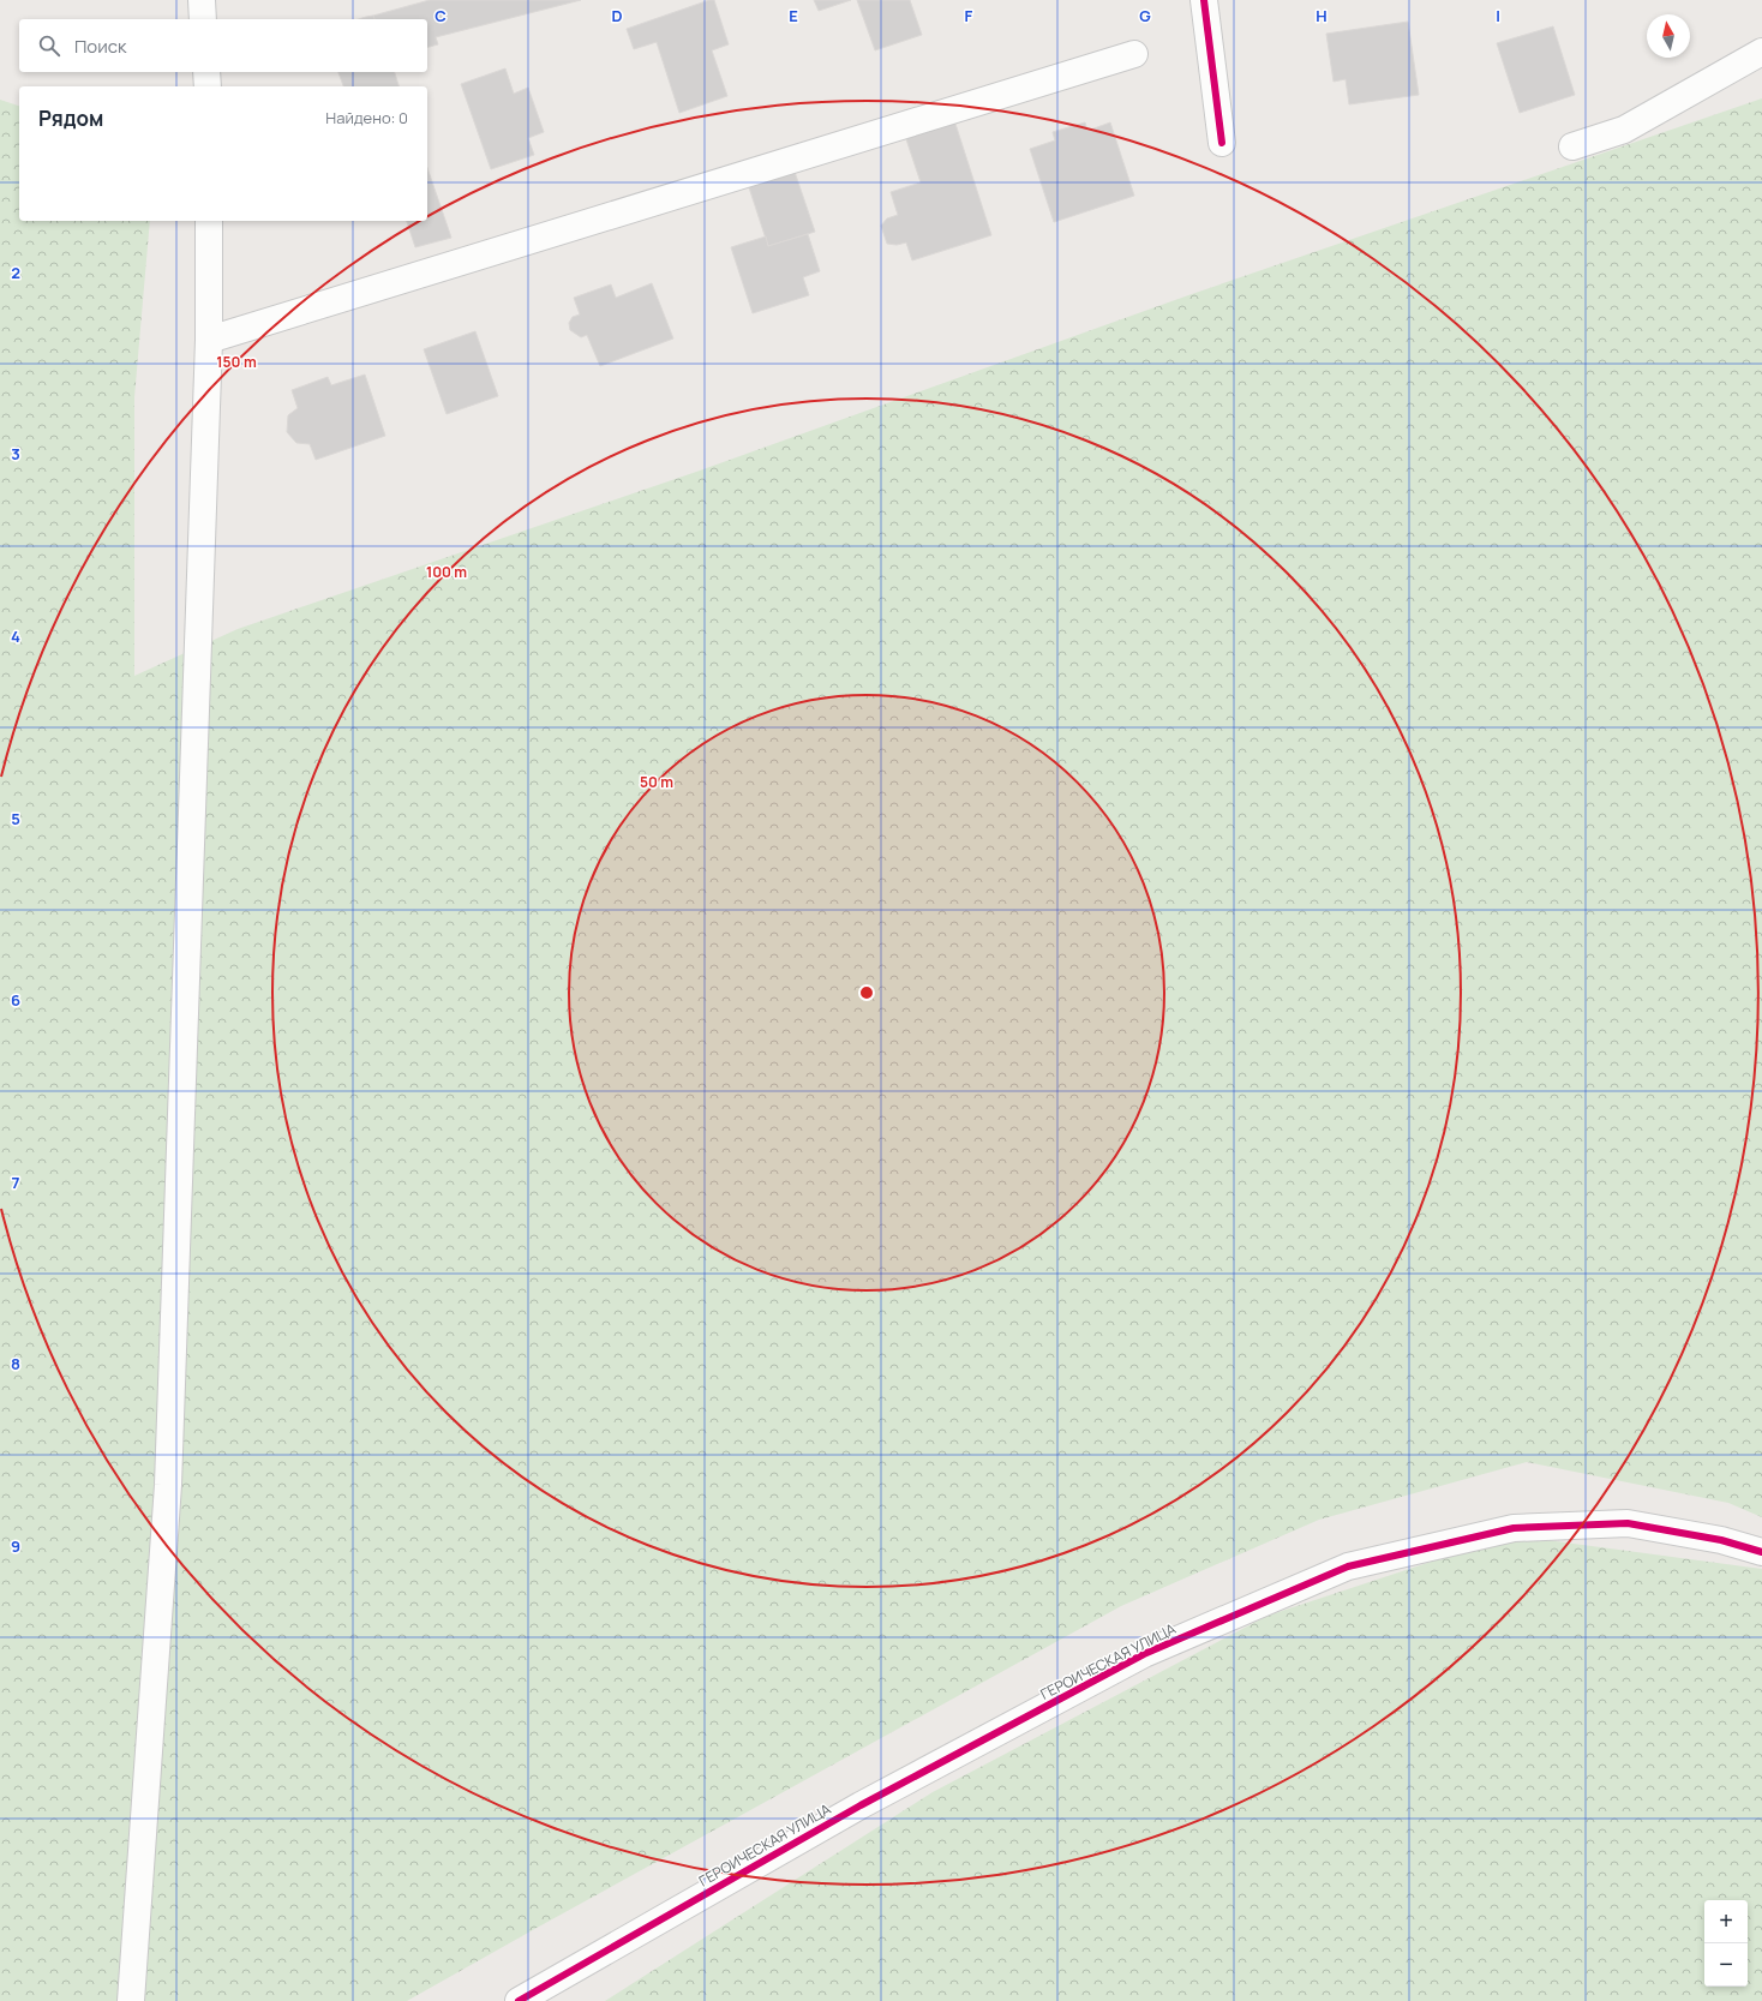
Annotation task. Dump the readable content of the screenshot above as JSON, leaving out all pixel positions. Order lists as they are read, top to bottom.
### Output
{
  "streets": {
    "street": ["ГЕРОИЧЕСКАЯ УЛИЦА"]
  },
  "north": "top",
  "page": {
    "search": "Поиск",
    "heading": ["Рядом", "Найдено: 0"],
    "map_buttons": ["+", "−"]
  },
  "grid": {
    "columns": [
      "C",
      "D",
      "E",
      "F",
      "G",
      "H",
      "I"
    ],
    "rows": [
      "2",
      "3",
      "4",
      "5",
      "6",
      "7",
      "8",
      "9"
    ]
  },
  "rings": ["150 m", "100 m", "50 m"]
}
